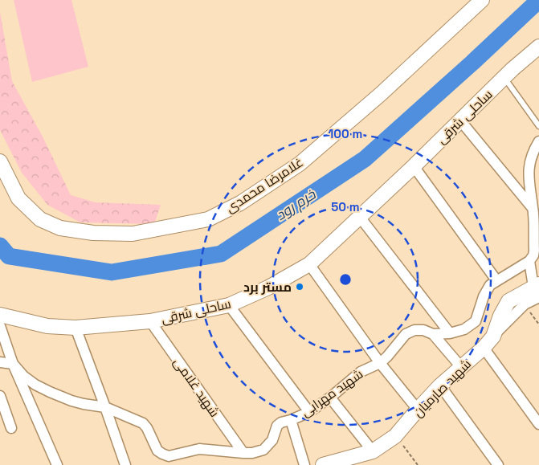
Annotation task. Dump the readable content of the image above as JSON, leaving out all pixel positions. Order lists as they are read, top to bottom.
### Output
{
  "streets": {
    "main road": ["ساحلی شرقی", "غلامرضا محمدی", "شهید صارمیان"],
    "street": ["شهید غلامی", "شهید مهرابی"]
  },
  "crossings": [
    ["ساحلی شرقی", "شهید غلامی"],
    ["شهید غلامی", "شهید مهرابی"]
  ],
  "water": ["خرم رود"],
  "places": ["مستر برد"],
  "rings": ["100 m", "50 m"]
}
